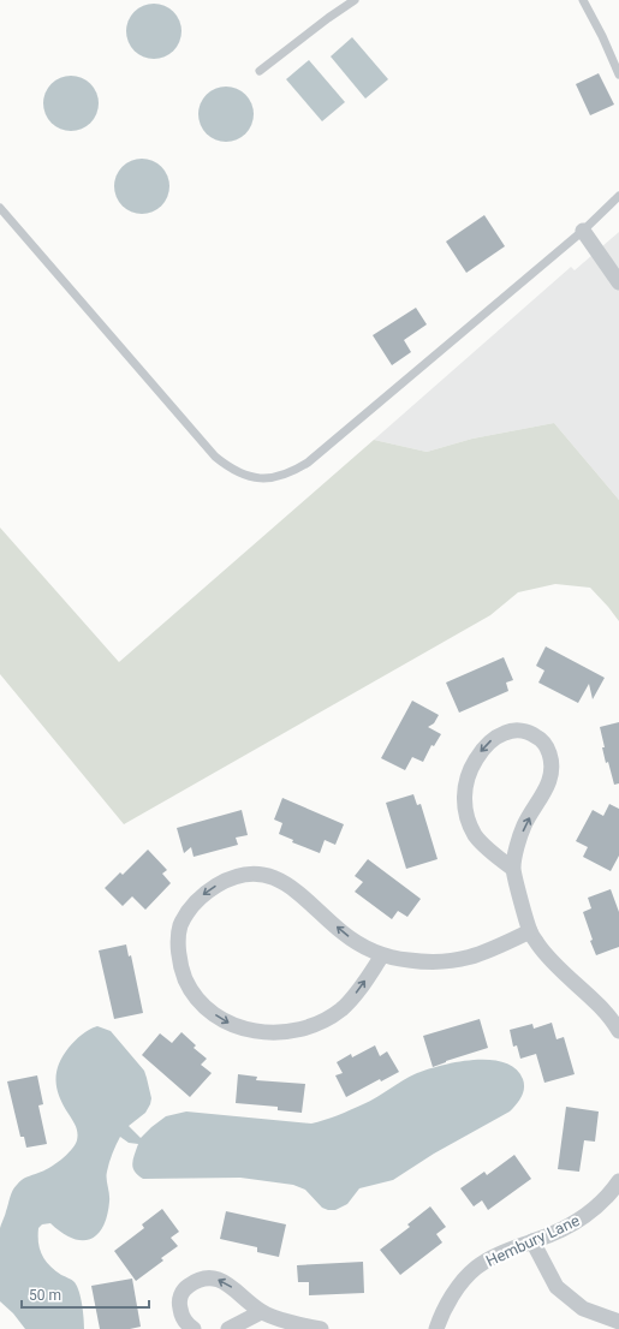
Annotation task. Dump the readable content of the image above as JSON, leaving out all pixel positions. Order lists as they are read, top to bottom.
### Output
{
  "streets": {
    "street": ["Hembury Lane"]
  },
  "scale_bar": "50 m"
}
